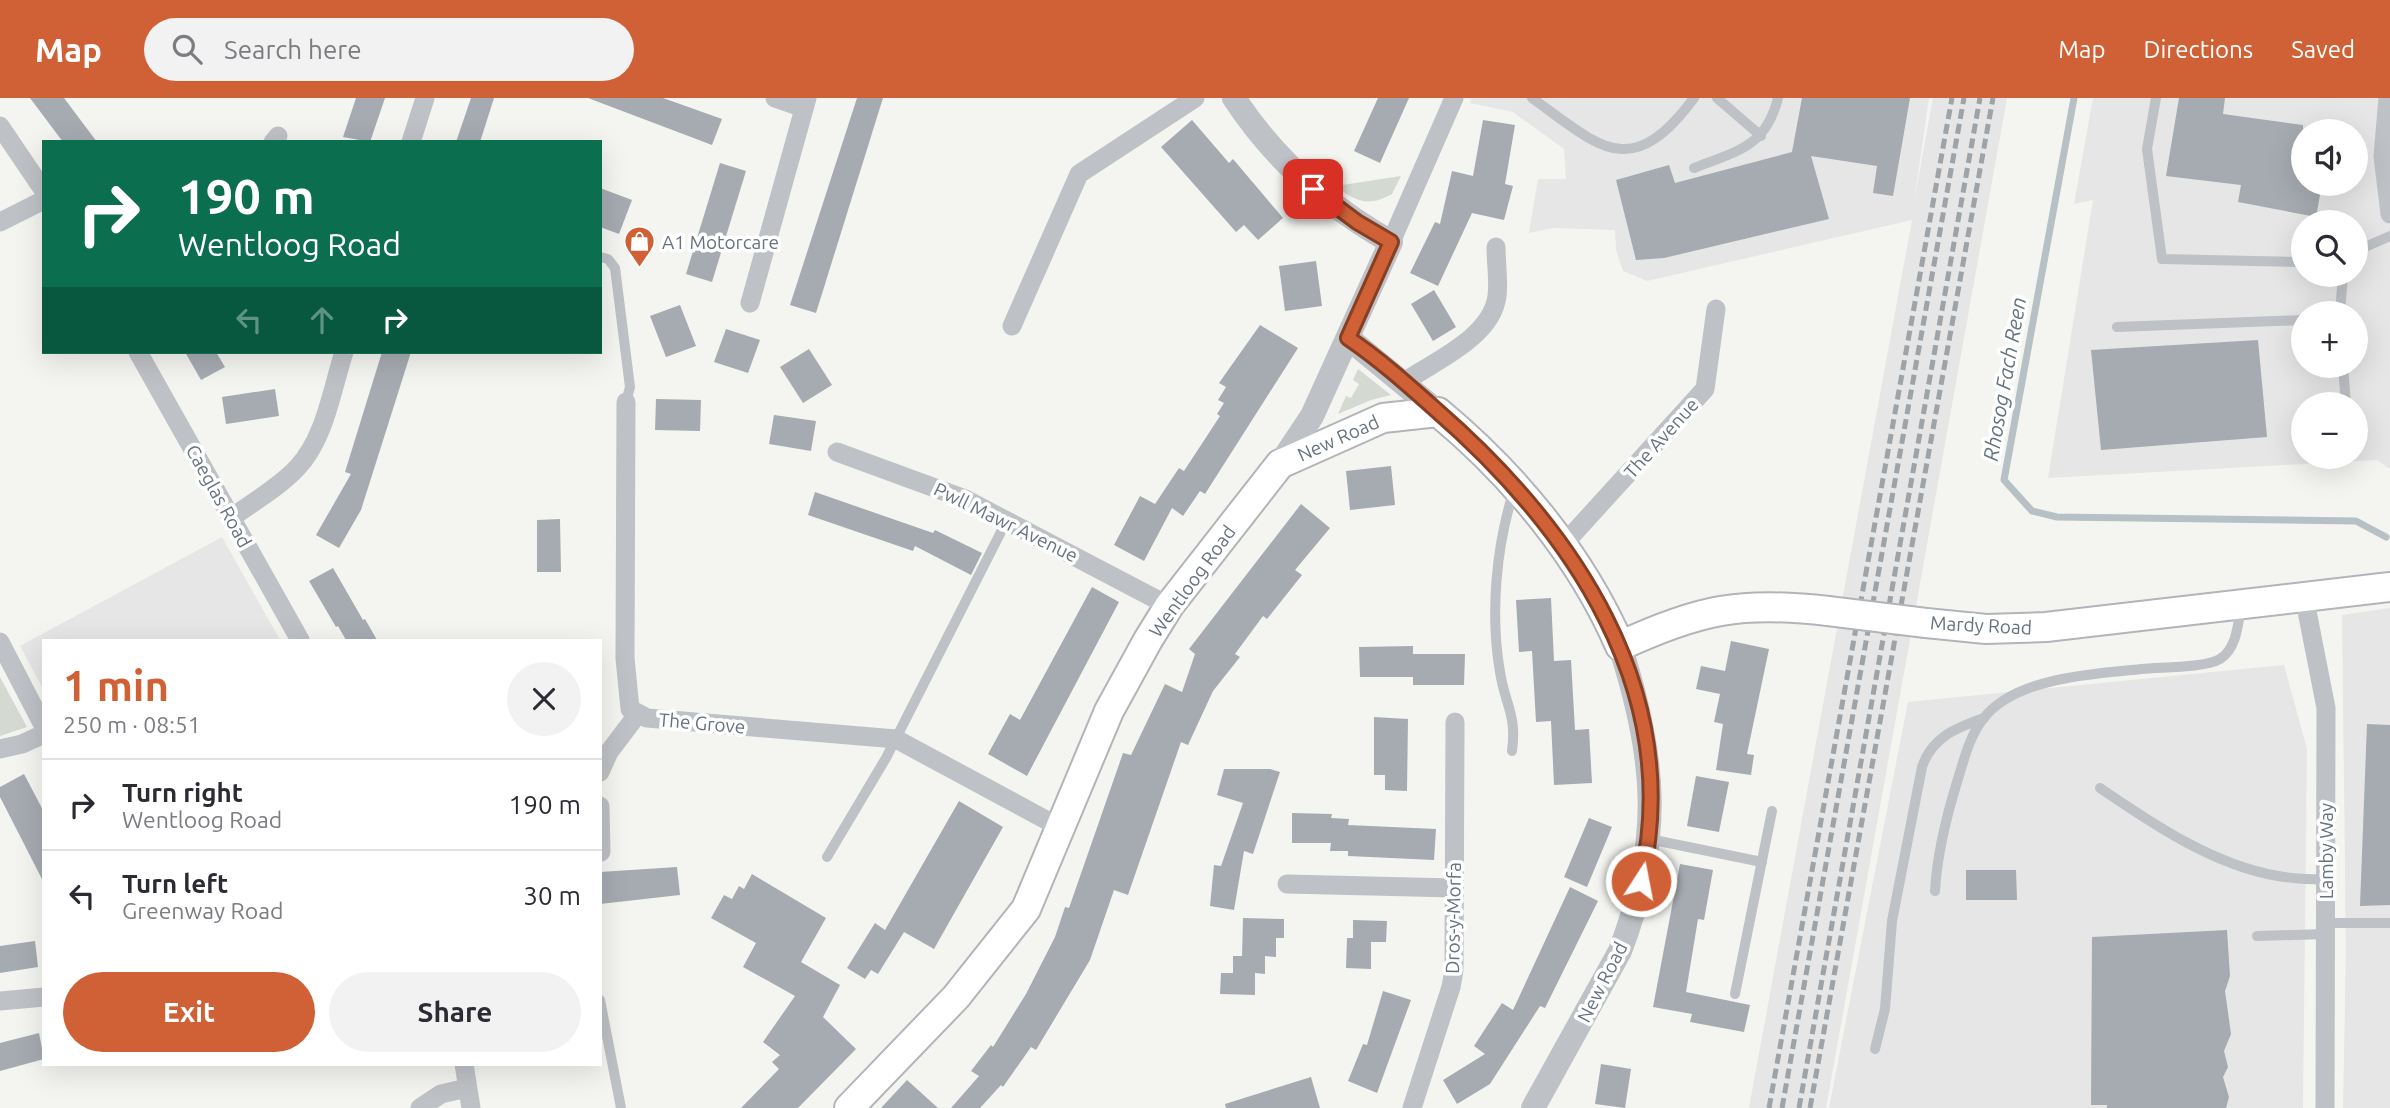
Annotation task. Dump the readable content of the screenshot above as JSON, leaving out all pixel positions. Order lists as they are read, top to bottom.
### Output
{
  "streets": {
    "main road": ["New Road", "Wentloog Road", "Mardy Road"],
    "street": [
      "The Avenue",
      "Caeglas Road",
      "Pwll Mawr Avenue",
      "The Grove",
      "Lamby Way",
      "Dros-y-Morfa"
    ]
  },
  "crossings": [
    ["New Road", "The Avenue"],
    ["New Road", "Wentloog Road"],
    ["New Road", "Mardy Road"],
    ["Pwll Mawr Avenue", "Wentloog Road"],
    ["Wentloog Road", "The Grove"],
    ["Mardy Road", "Lamby Way"]
  ],
  "water": ["Rhosog Fach Reen"],
  "places": {
    "shop": ["A1 Motorcare"]
  },
  "page": {
    "header": "Map",
    "search": "Search here",
    "nav": ["Map", "Directions", "Saved"],
    "map_buttons": ["+", "−"],
    "turn": ["190 m", "Wentloog Road"],
    "heading": ["1 min", "250 m · 08:51"],
    "list": [
      {
        "name": "Turn right",
        "note": "Wentloog Road",
        "value": "190 m"
      },
      {
        "name": "Turn left",
        "note": "Greenway Road",
        "value": "30 m"
      }
    ],
    "buttons": ["Exit", "Share"]
  }
}
